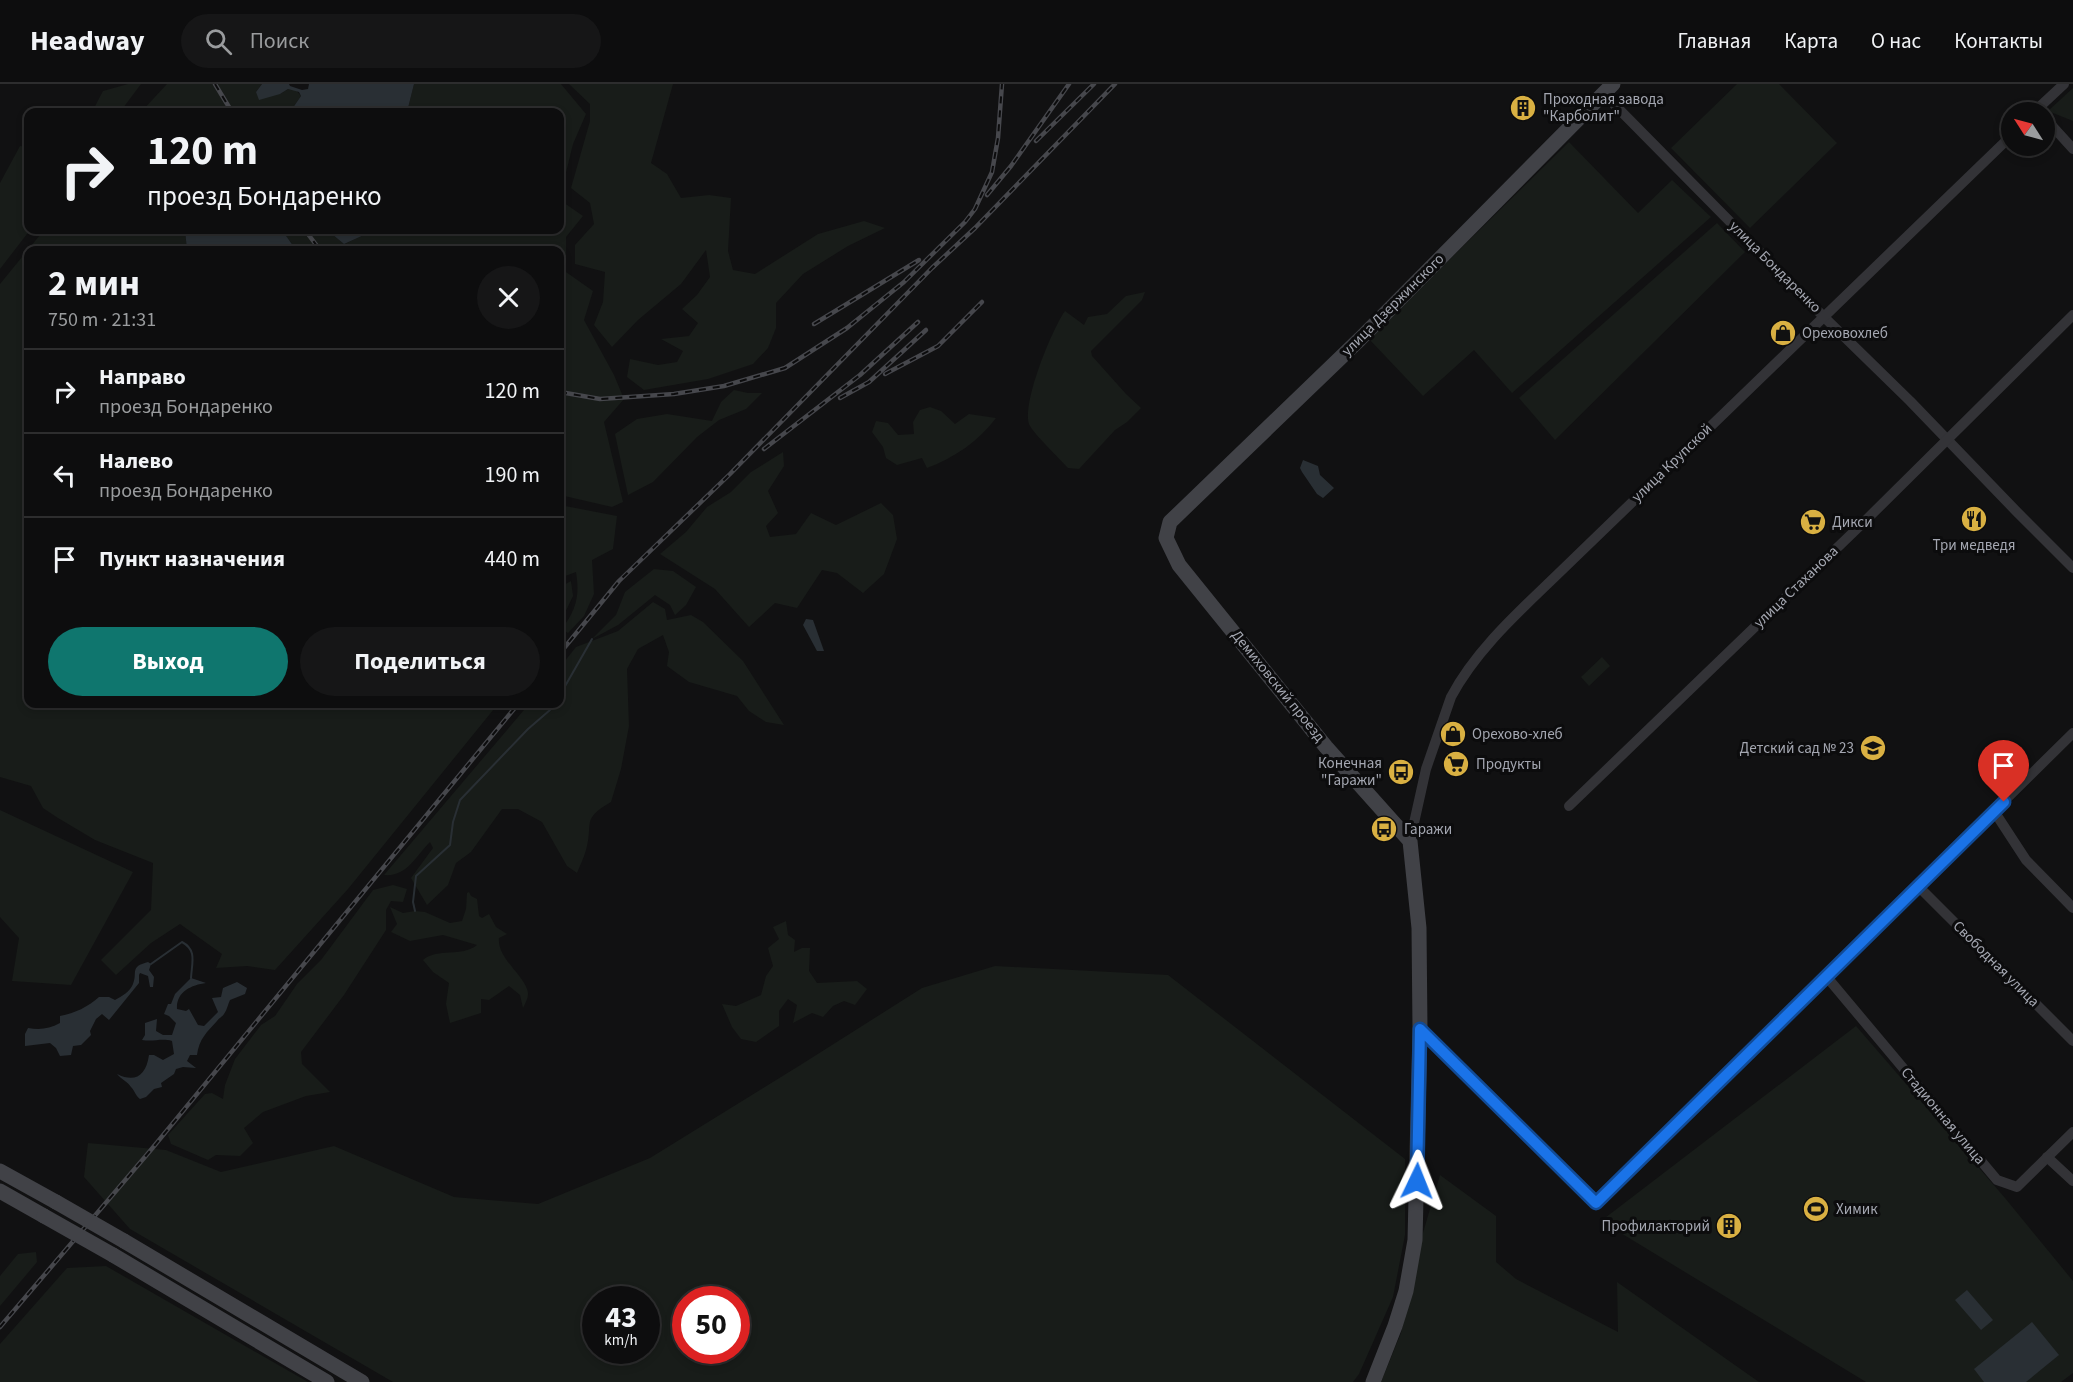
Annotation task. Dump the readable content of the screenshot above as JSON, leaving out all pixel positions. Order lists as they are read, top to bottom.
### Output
{
  "streets": {
    "main road": ["улица Дзержинского", "Демиховский проезд"],
    "street": [
      "улица Бондаренко",
      "улица Крупской",
      "улица Стаханова",
      "Свободная улица",
      "Стадионная улица"
    ]
  },
  "crossings": [
    ["улица Бондаренко", "улица Дзержинского"],
    ["улица Бондаренко", "улица Крупской"],
    ["улица Бондаренко", "улица Стаханова"],
    ["улица Дзержинского", "Демиховский проезд"],
    ["улица Крупской", "Демиховский проезд"]
  ],
  "places": {
    "building": ["Проходная завода \"Карболит\"", "Профилакторий"],
    "shop": ["Ореховохлеб", "Орехово-хлеб"],
    "restaurant": ["Три медведя"],
    "supermarket": ["Дикси", "Продукты"],
    "school or university": ["Детский сад № 23"],
    "bus stop": ["Конечная \"Гаражи\"", "Гаражи"],
    "sports": ["Химик"]
  },
  "north": "top left",
  "page": {
    "header": "Headway",
    "search": "Поиск",
    "nav": [
      "Главная",
      "Карта",
      "О нас",
      "Контакты"
    ],
    "turn": ["120 m", "проезд Бондаренко"],
    "heading": ["2 мин", "750 m · 21:31"],
    "list": [
      {
        "name": "Направо",
        "note": "проезд Бондаренко",
        "value": "120 m"
      },
      {
        "name": "Налево",
        "note": "проезд Бондаренко",
        "value": "190 m"
      },
      {
        "name": "Пункт назначения",
        "value": "440 m"
      }
    ],
    "buttons": ["Выход", "Поделиться"],
    "speed": "43 km/h",
    "limit": "50"
  }
}
